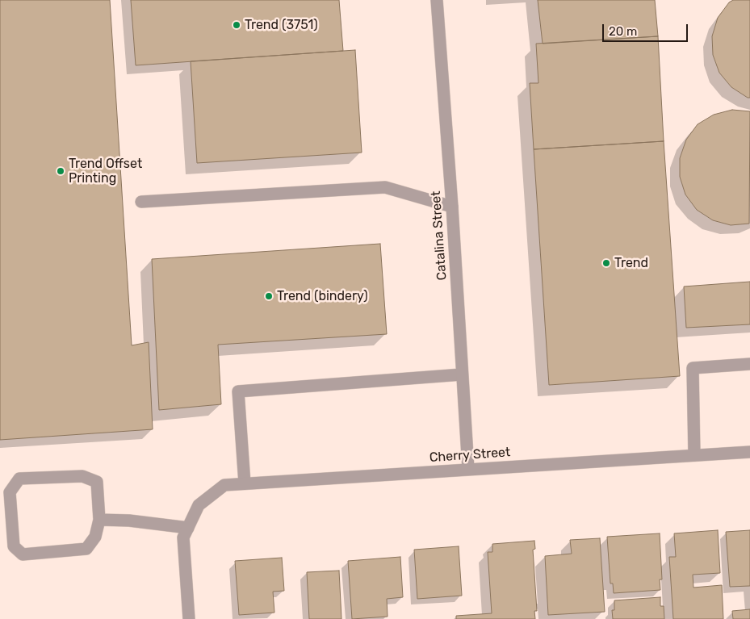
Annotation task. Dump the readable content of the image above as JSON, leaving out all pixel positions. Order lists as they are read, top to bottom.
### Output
{
  "streets": {
    "street": ["Catalina Street", "Cherry Street"]
  },
  "crossings": [
    ["Catalina Street", "Cherry Street"]
  ],
  "places": [
    "Trend (3751)",
    "Trend Offset Printing",
    "Trend",
    "Trend (bindery)"
  ],
  "scale_bar": "20 m"
}
